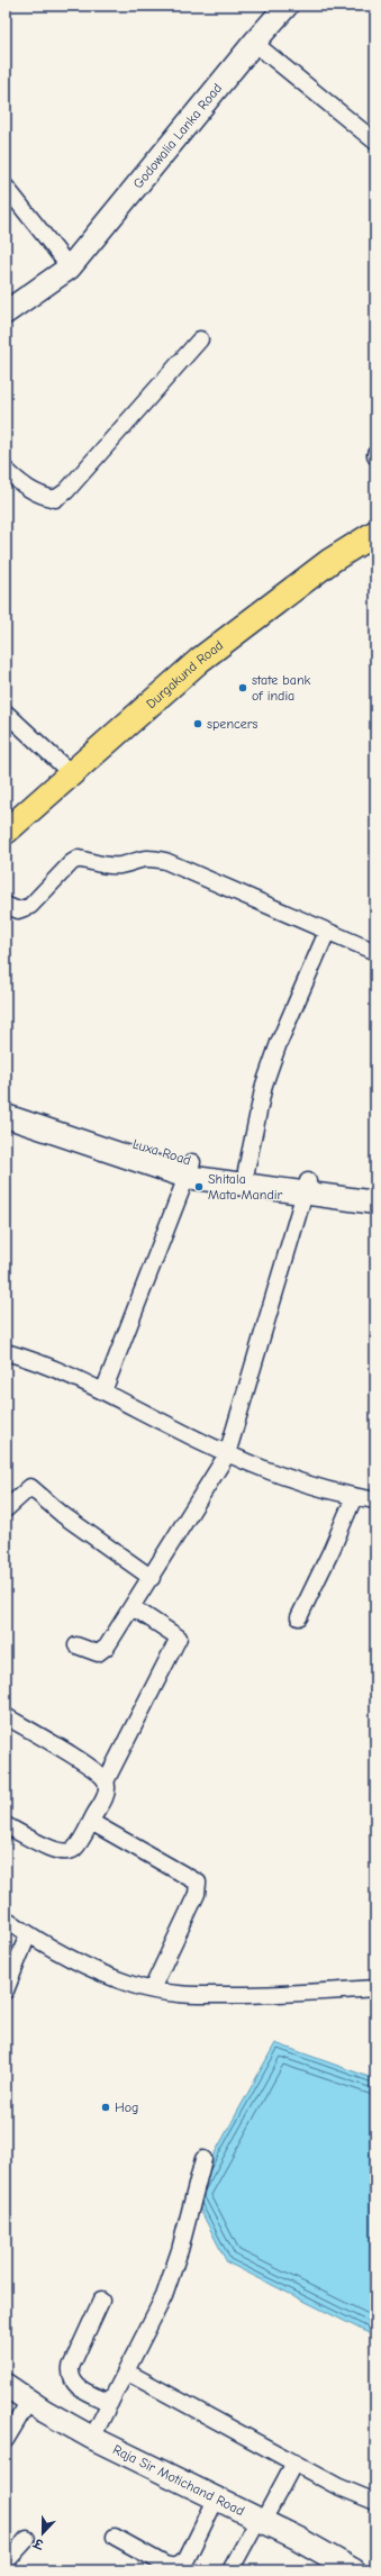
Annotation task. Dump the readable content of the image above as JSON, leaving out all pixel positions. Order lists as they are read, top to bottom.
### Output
{
  "streets": {
    "main road": ["Durgakund Road"],
    "street": ["Godowalia Lanka Road", "Luxa Road", "Raja Sir Motichand Road"]
  },
  "places": [
    "state bank of india",
    "spencers",
    "Shitala Mata Mandir",
    "Hog"
  ],
  "north": "bottom"
}
